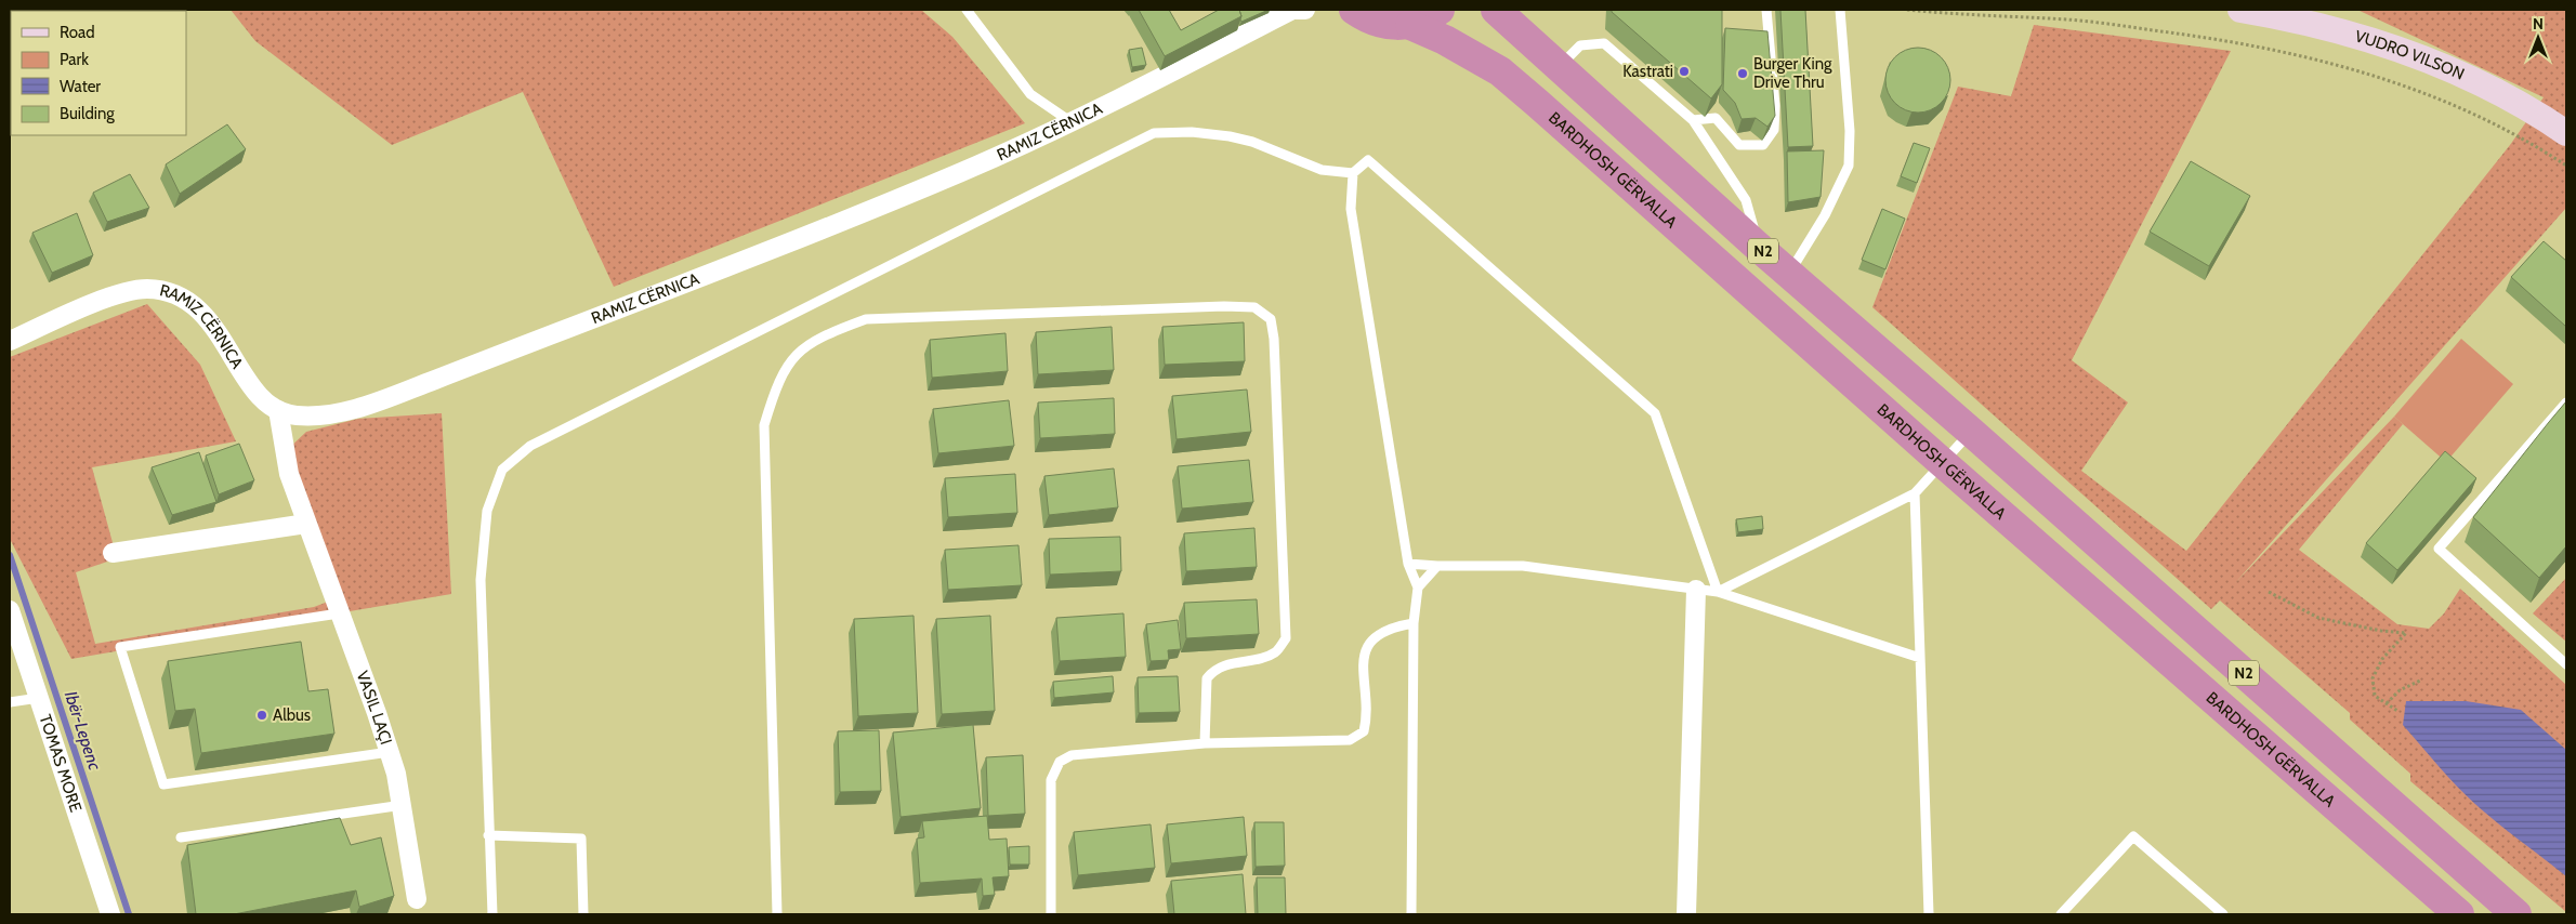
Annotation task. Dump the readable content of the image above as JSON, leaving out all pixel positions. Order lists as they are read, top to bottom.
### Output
{
  "streets": {
    "highway": ["BARDHOSH GËRVALLA", "N2"],
    "main road": ["VUDRO VILSON"],
    "street": ["RAMIZ CËRNICA", "VASIL LAÇI", "TOMAS MORE"]
  },
  "crossings": [
    ["RAMIZ CËRNICA", "VASIL LAÇI"],
    ["BARDHOSH GËRVALLA", "N2"]
  ],
  "water": ["Ibër-Lepenc"],
  "places": ["Kastrati", "Burger King Drive Thru", "Albus"],
  "legend": [
    "Road",
    "Park",
    "Water",
    "Building"
  ],
  "north": "top"
}
